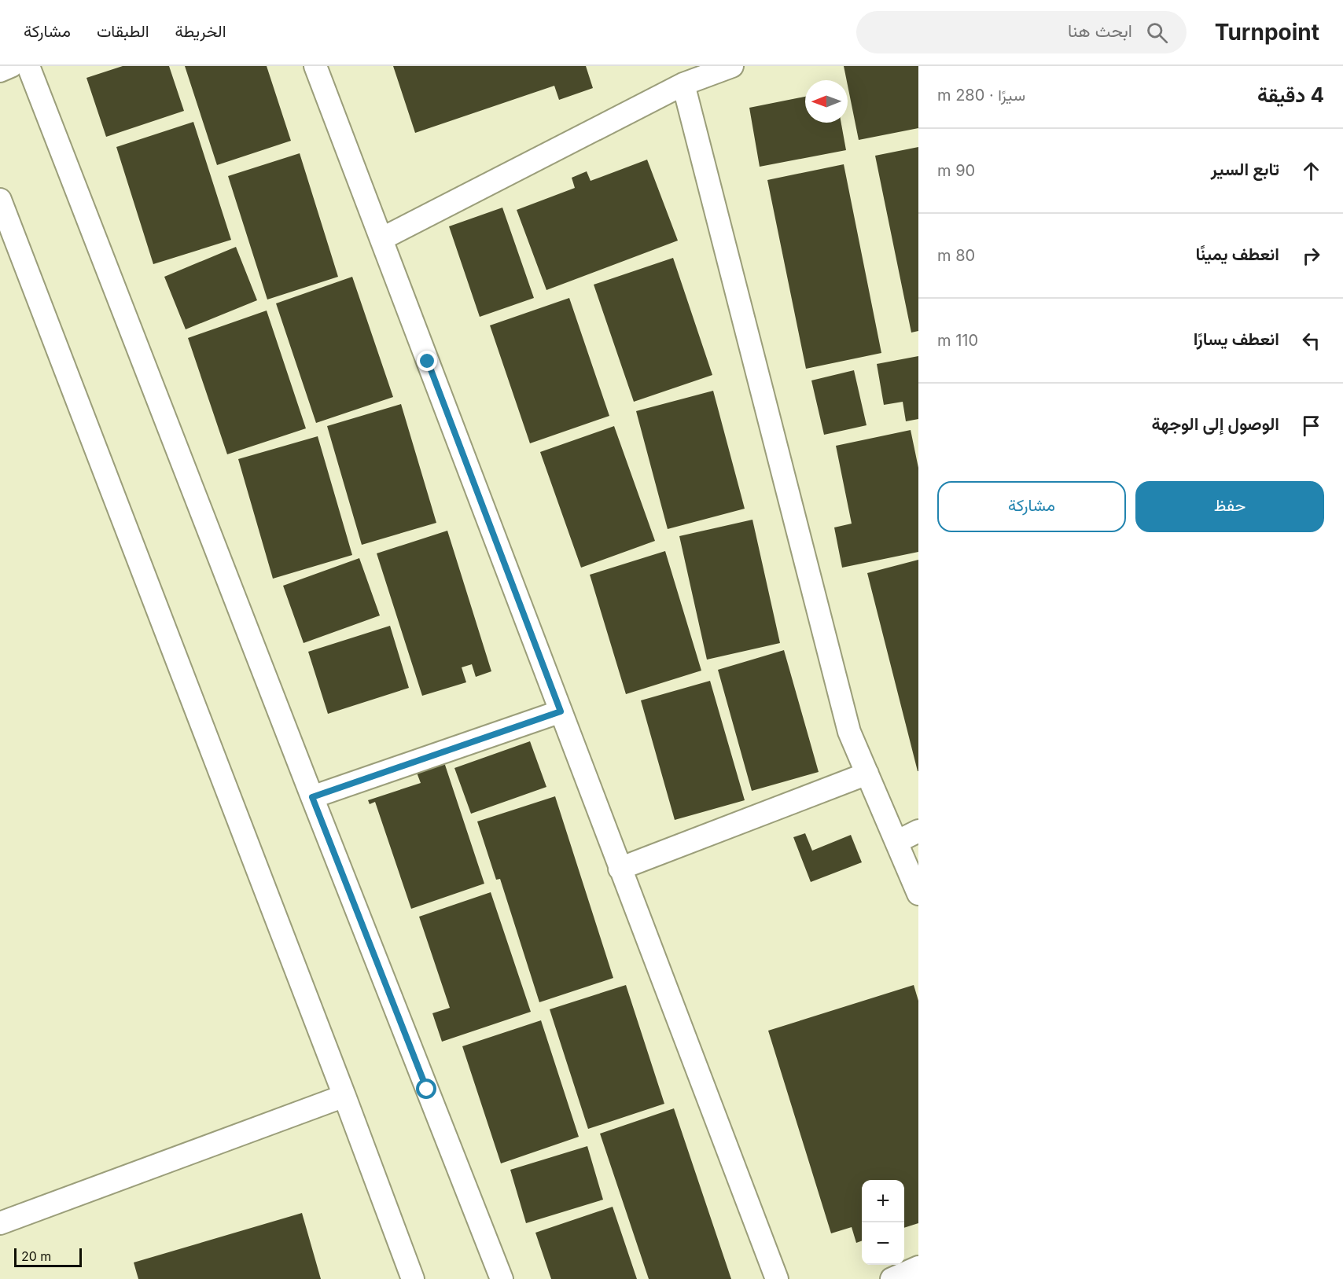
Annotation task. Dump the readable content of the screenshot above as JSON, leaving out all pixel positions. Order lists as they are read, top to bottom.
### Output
{
  "scale_bar": "20 m",
  "north": "left",
  "page": {
    "header": "Turnpoint",
    "search": "ابحث هنا",
    "nav": ["الخريطة", "الطبقات", "مشاركة"],
    "heading": ["4 دقيقة", "سيرًا · 280 m"],
    "list": [
      ["تابع السير", "90 m"],
      ["انعطف يمينًا", "80 m"],
      ["انعطف يسارًا", "110 m"],
      "الوصول إلى الوجهة"
    ],
    "buttons": ["حفظ", "مشاركة"],
    "map_buttons": ["+", "−"],
    "scale": "20 m"
  }
}
